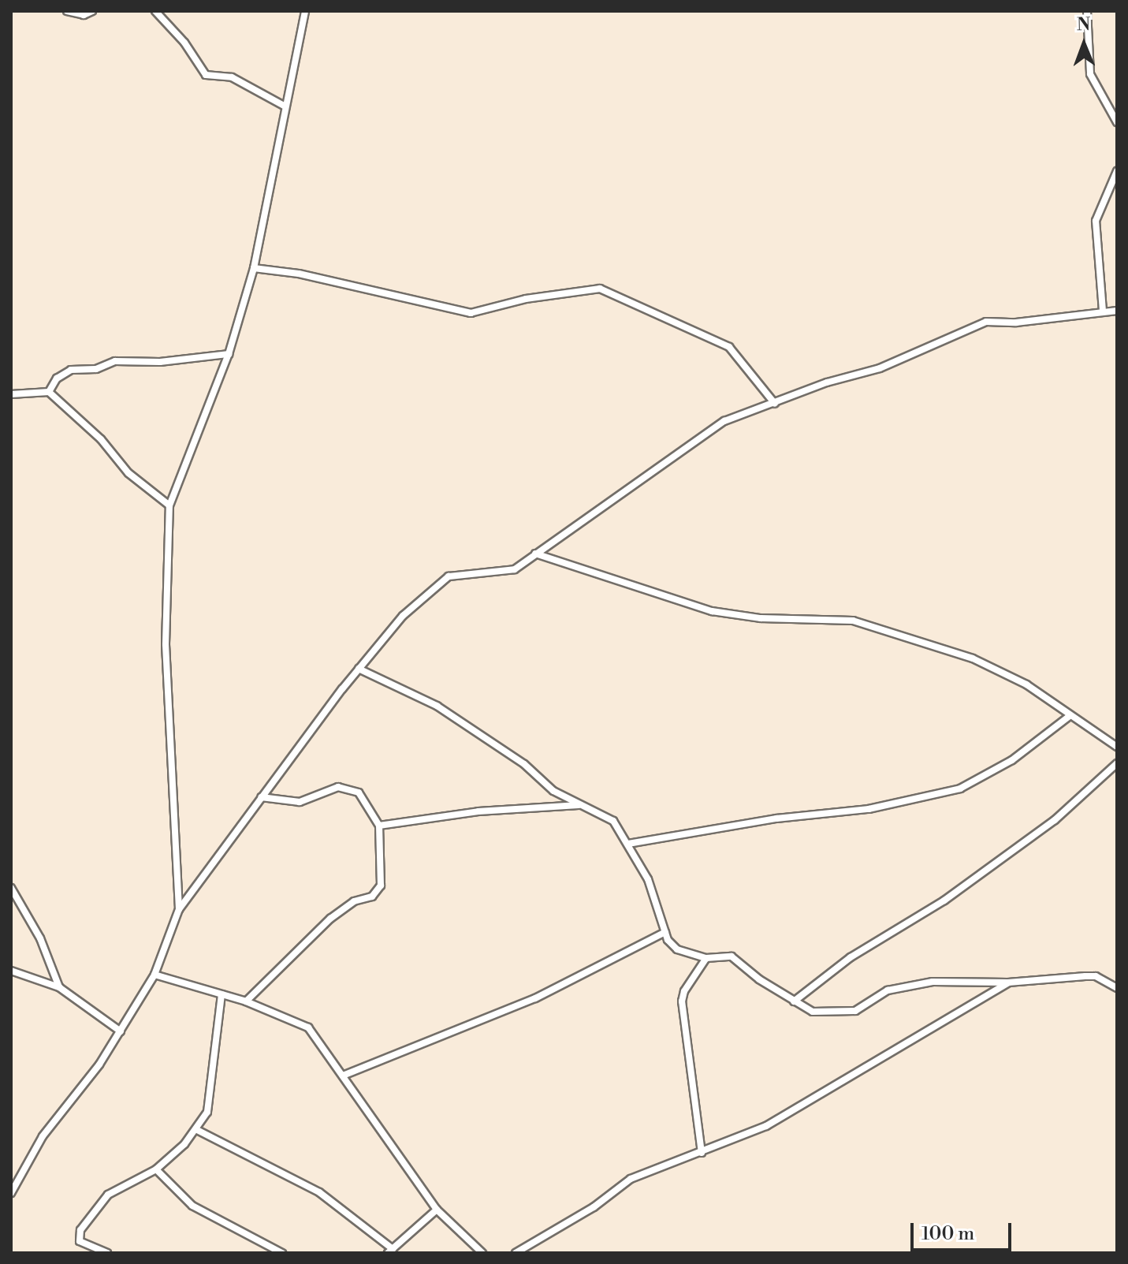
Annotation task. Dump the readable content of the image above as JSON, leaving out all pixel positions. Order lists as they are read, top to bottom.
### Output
{
  "scale_bar": "100 m",
  "north": "top"
}
